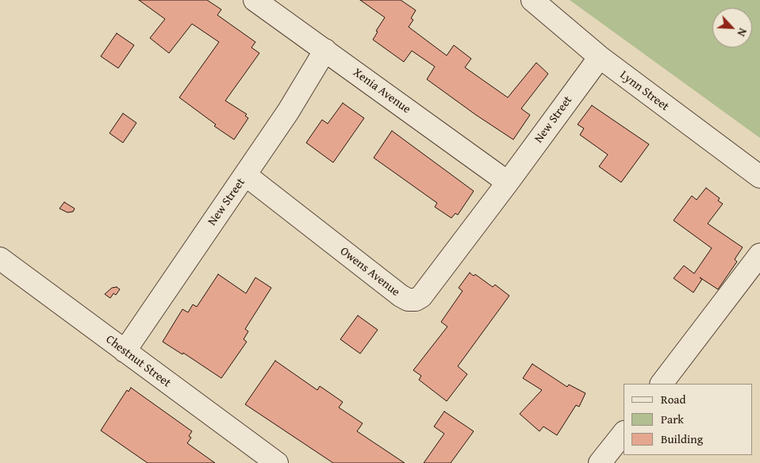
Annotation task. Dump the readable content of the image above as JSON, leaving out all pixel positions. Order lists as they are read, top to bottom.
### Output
{
  "streets": {
    "street": [
      "Xenia Avenue",
      "Lynn Street",
      "New Street",
      "Owens Avenue",
      "Chestnut Street"
    ]
  },
  "crossings": [
    ["Xenia Avenue", "New Street"],
    ["Xenia Avenue", "Owens Avenue"],
    ["Lynn Street", "New Street"],
    ["New Street", "Owens Avenue"],
    ["New Street", "Chestnut Street"]
  ],
  "legend": ["Road", "Park", "Building"],
  "north": "bottom right"
}
